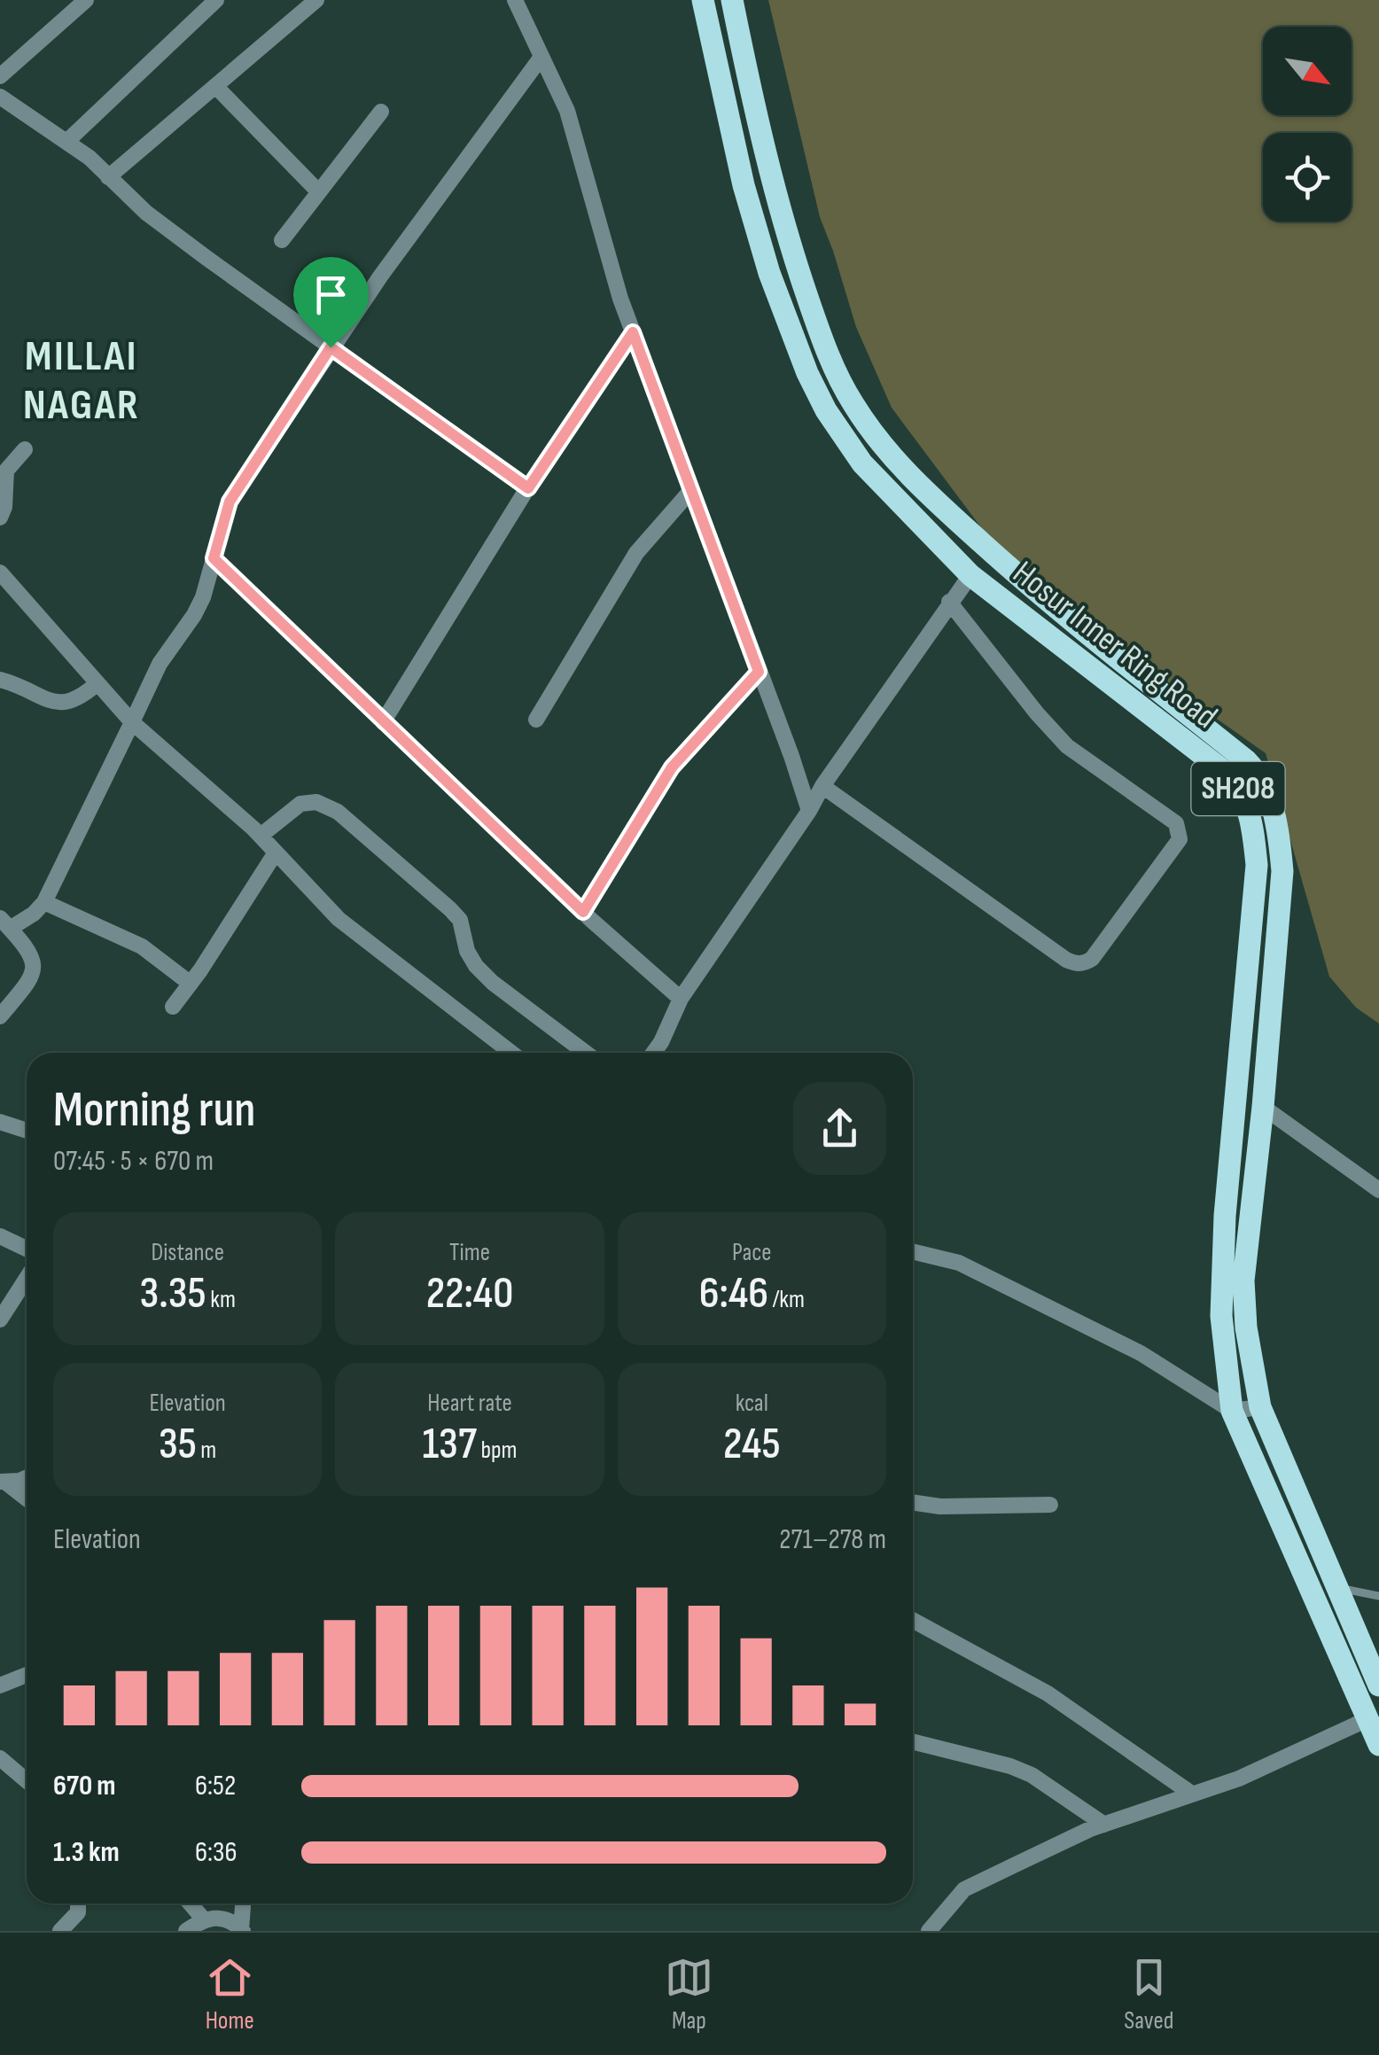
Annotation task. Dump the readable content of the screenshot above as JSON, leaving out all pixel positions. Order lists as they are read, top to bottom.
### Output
{
  "streets": {
    "main road": ["Hosur Inner Ring Road", "SH208"]
  },
  "districts": ["MILLAI NAGAR"],
  "north": "bottom right",
  "page": {
    "heading": ["Morning run", "07:45 · 5 × 670 m"],
    "stats": [
      ["Distance", "3.35 km"],
      ["Time", "22:40"],
      ["Pace", "6:46 /km"],
      ["Elevation", "35 m"],
      ["Heart rate", "137 bpm"],
      ["kcal", "245"]
    ],
    "chart": ["Elevation", "271–278 m"],
    "list": [
      {
        "name": "670 m",
        "note": "6:52"
      },
      {
        "name": "1.3 km",
        "note": "6:36"
      }
    ],
    "tabs": ["Home", "Map", "Saved"]
  }
}
